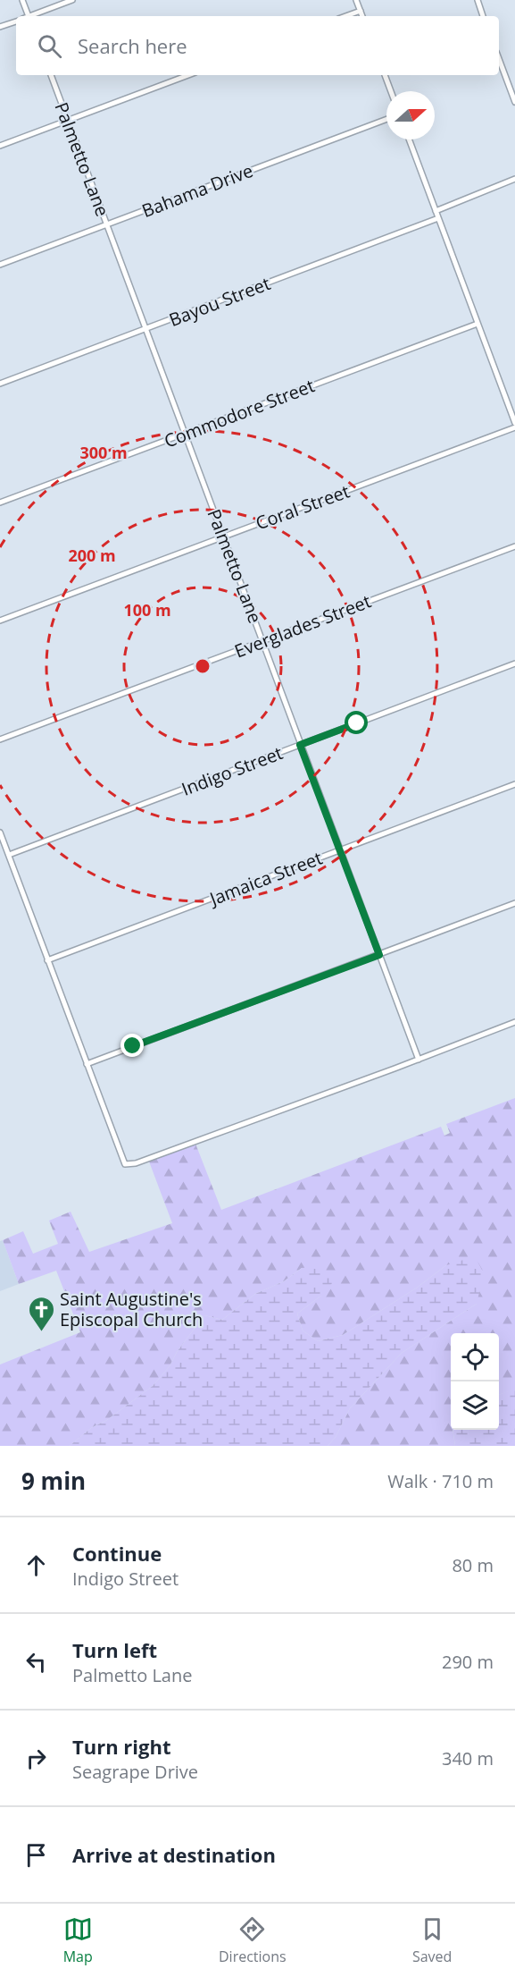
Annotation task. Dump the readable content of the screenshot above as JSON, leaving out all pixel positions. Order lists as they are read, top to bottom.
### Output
{
  "streets": {
    "street": [
      "Palmetto Lane",
      "Bahama Drive",
      "Bayou Street",
      "Commodore Street",
      "Coral Street",
      "Everglades Street",
      "Indigo Street",
      "Jamaica Street"
    ]
  },
  "crossings": [
    ["Palmetto Lane", "Bahama Drive"],
    ["Palmetto Lane", "Bayou Street"],
    ["Palmetto Lane", "Commodore Street"],
    ["Palmetto Lane", "Coral Street"],
    ["Palmetto Lane", "Everglades Street"],
    ["Palmetto Lane", "Indigo Street"],
    ["Palmetto Lane", "Jamaica Street"]
  ],
  "places": {
    "church": ["Saint Augustine's Episcopal Church"]
  },
  "north": "right",
  "page": {
    "search": "Search here",
    "heading": ["9 min", "Walk · 710 m"],
    "list": [
      ["Continue", "Indigo Street", "80 m"],
      ["Turn left", "Palmetto Lane", "290 m"],
      ["Turn right", "Seagrape Drive", "340 m"],
      "Arrive at destination"
    ],
    "nav": ["Map", "Directions", "Saved"]
  },
  "rings": ["300 m", "200 m", "100 m"]
}
